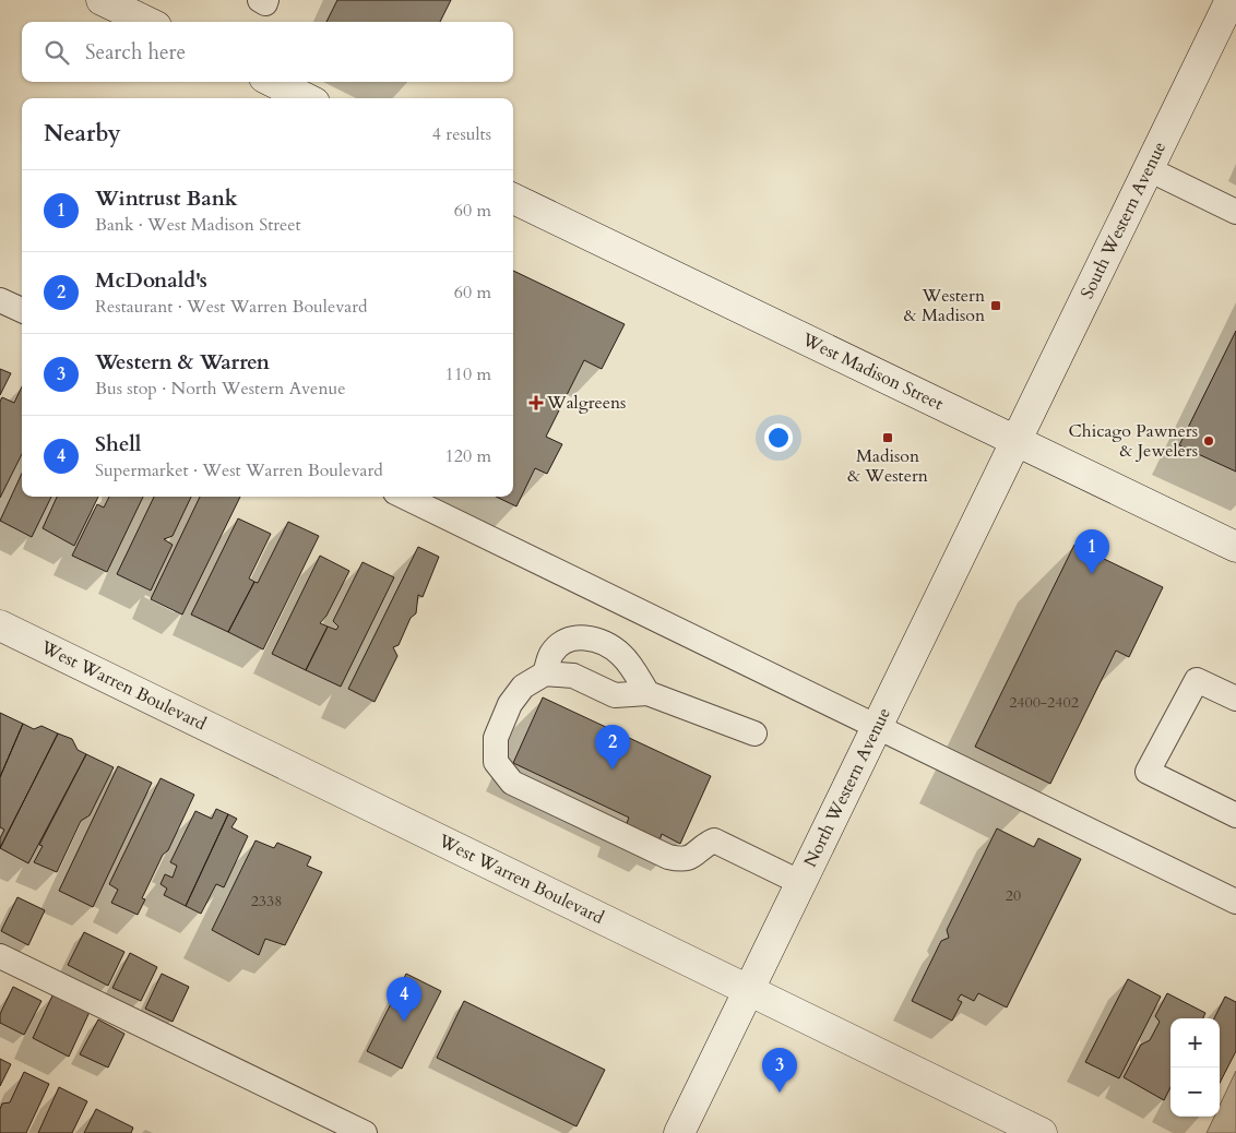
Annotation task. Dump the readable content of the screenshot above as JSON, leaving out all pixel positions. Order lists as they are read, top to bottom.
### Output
{
  "streets": {
    "main road": [
      "South Western Avenue",
      "West Madison Street",
      "West Warren Boulevard",
      "North Western Avenue"
    ]
  },
  "crossings": [
    ["South Western Avenue", "West Madison Street"],
    ["South Western Avenue", "North Western Avenue"],
    ["West Madison Street", "North Western Avenue"],
    ["West Warren Boulevard", "North Western Avenue"]
  ],
  "places": {
    "transit": ["Western & Madison", "Madison & Western"],
    "health": ["Walgreens"],
    "other": ["Chicago Pawners & Jewelers"]
  },
  "house_numbers": ["2400-2402", "20", "2338"],
  "page": {
    "search": "Search here",
    "heading": ["Nearby", "4 results"],
    "list": [
      {
        "mark": "1",
        "name": "Wintrust Bank",
        "note": "Bank · West Madison Street",
        "value": "60 m"
      },
      {
        "mark": "2",
        "name": "McDonald's",
        "note": "Restaurant · West Warren Boulevard",
        "value": "60 m"
      },
      {
        "mark": "3",
        "name": "Western & Warren",
        "note": "Bus stop · North Western Avenue",
        "value": "110 m"
      },
      {
        "mark": "4",
        "name": "Shell",
        "note": "Supermarket · West Warren Boulevard",
        "value": "120 m"
      }
    ],
    "pins": [
      "1",
      "2",
      "4",
      "3"
    ],
    "map_buttons": ["+", "−"]
  }
}
